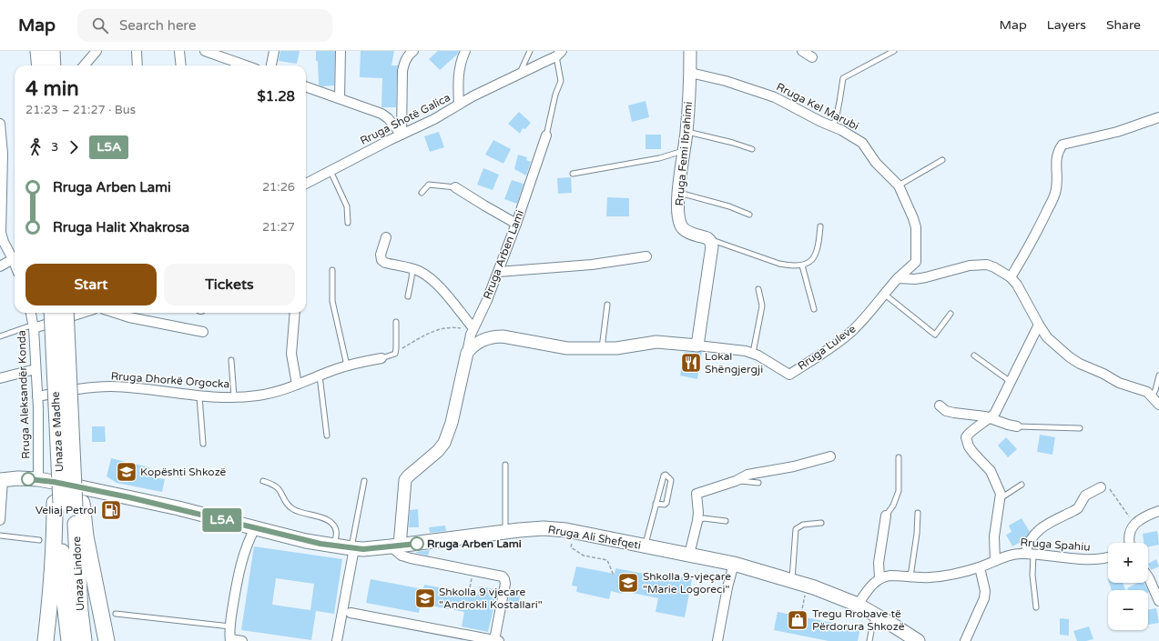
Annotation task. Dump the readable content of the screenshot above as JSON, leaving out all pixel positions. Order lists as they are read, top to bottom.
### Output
{
  "streets": {
    "highway": ["Unaza e Madhe", "Unaza Lindore"],
    "main road": ["Rruga Ali Shefqeti"],
    "street": [
      "Rruga Kel Marubi",
      "Rruga Shotë Galica",
      "Rruga Femi Ibrahimi",
      "Rruga Arben Lami",
      "Rruga Luleve",
      "Rruga Dhorkë Orgocka",
      "Rruga Aleksandër Konda",
      "Rruga Spahiu"
    ]
  },
  "crossings": [
    ["Rruga Kel Marubi", "Rruga Femi Ibrahimi"],
    ["Rruga Kel Marubi", "Rruga Luleve"],
    ["Rruga Shotë Galica", "Rruga Arben Lami"],
    ["Rruga Arben Lami", "Rruga Luleve"],
    ["Rruga Arben Lami", "Rruga Ali Shefqeti"],
    ["Rruga Dhorkë Orgocka", "Rruga Aleksandër Konda"],
    ["Rruga Aleksandër Konda", "Rruga Ali Shefqeti"],
    ["Unaza e Madhe", "Unaza Lindore"]
  ],
  "places": {
    "restaurant": ["Lokal Shëngjergji"],
    "school or university": ["Kopështi Shkozë", "Shkolla 9-vjeçare \"Marie Logoreci\"", "Shkolla 9 vjecare \"Androkli Kostallari\""],
    "fuel station": ["Veliaj Petrol"],
    "other": ["Rruga Arben Lami"],
    "shop": ["Tregu Rrobave të Përdorura Shkozë"]
  },
  "lines": ["bus line L5A"],
  "page": {
    "header": "Map",
    "search": "Search here",
    "nav": ["Map", "Layers", "Share"],
    "on_map": "L5A",
    "heading": ["4 min", "21:23 – 21:27 · Bus", "$1.28"],
    "legs": ["3", "L5A"],
    "list": [
      {
        "name": "Rruga Arben Lami",
        "value": "21:26"
      },
      {
        "name": "Rruga Halit Xhakrosa",
        "value": "21:27"
      }
    ],
    "buttons": ["Start", "Tickets"],
    "map_buttons": ["+", "−"]
  }
}
